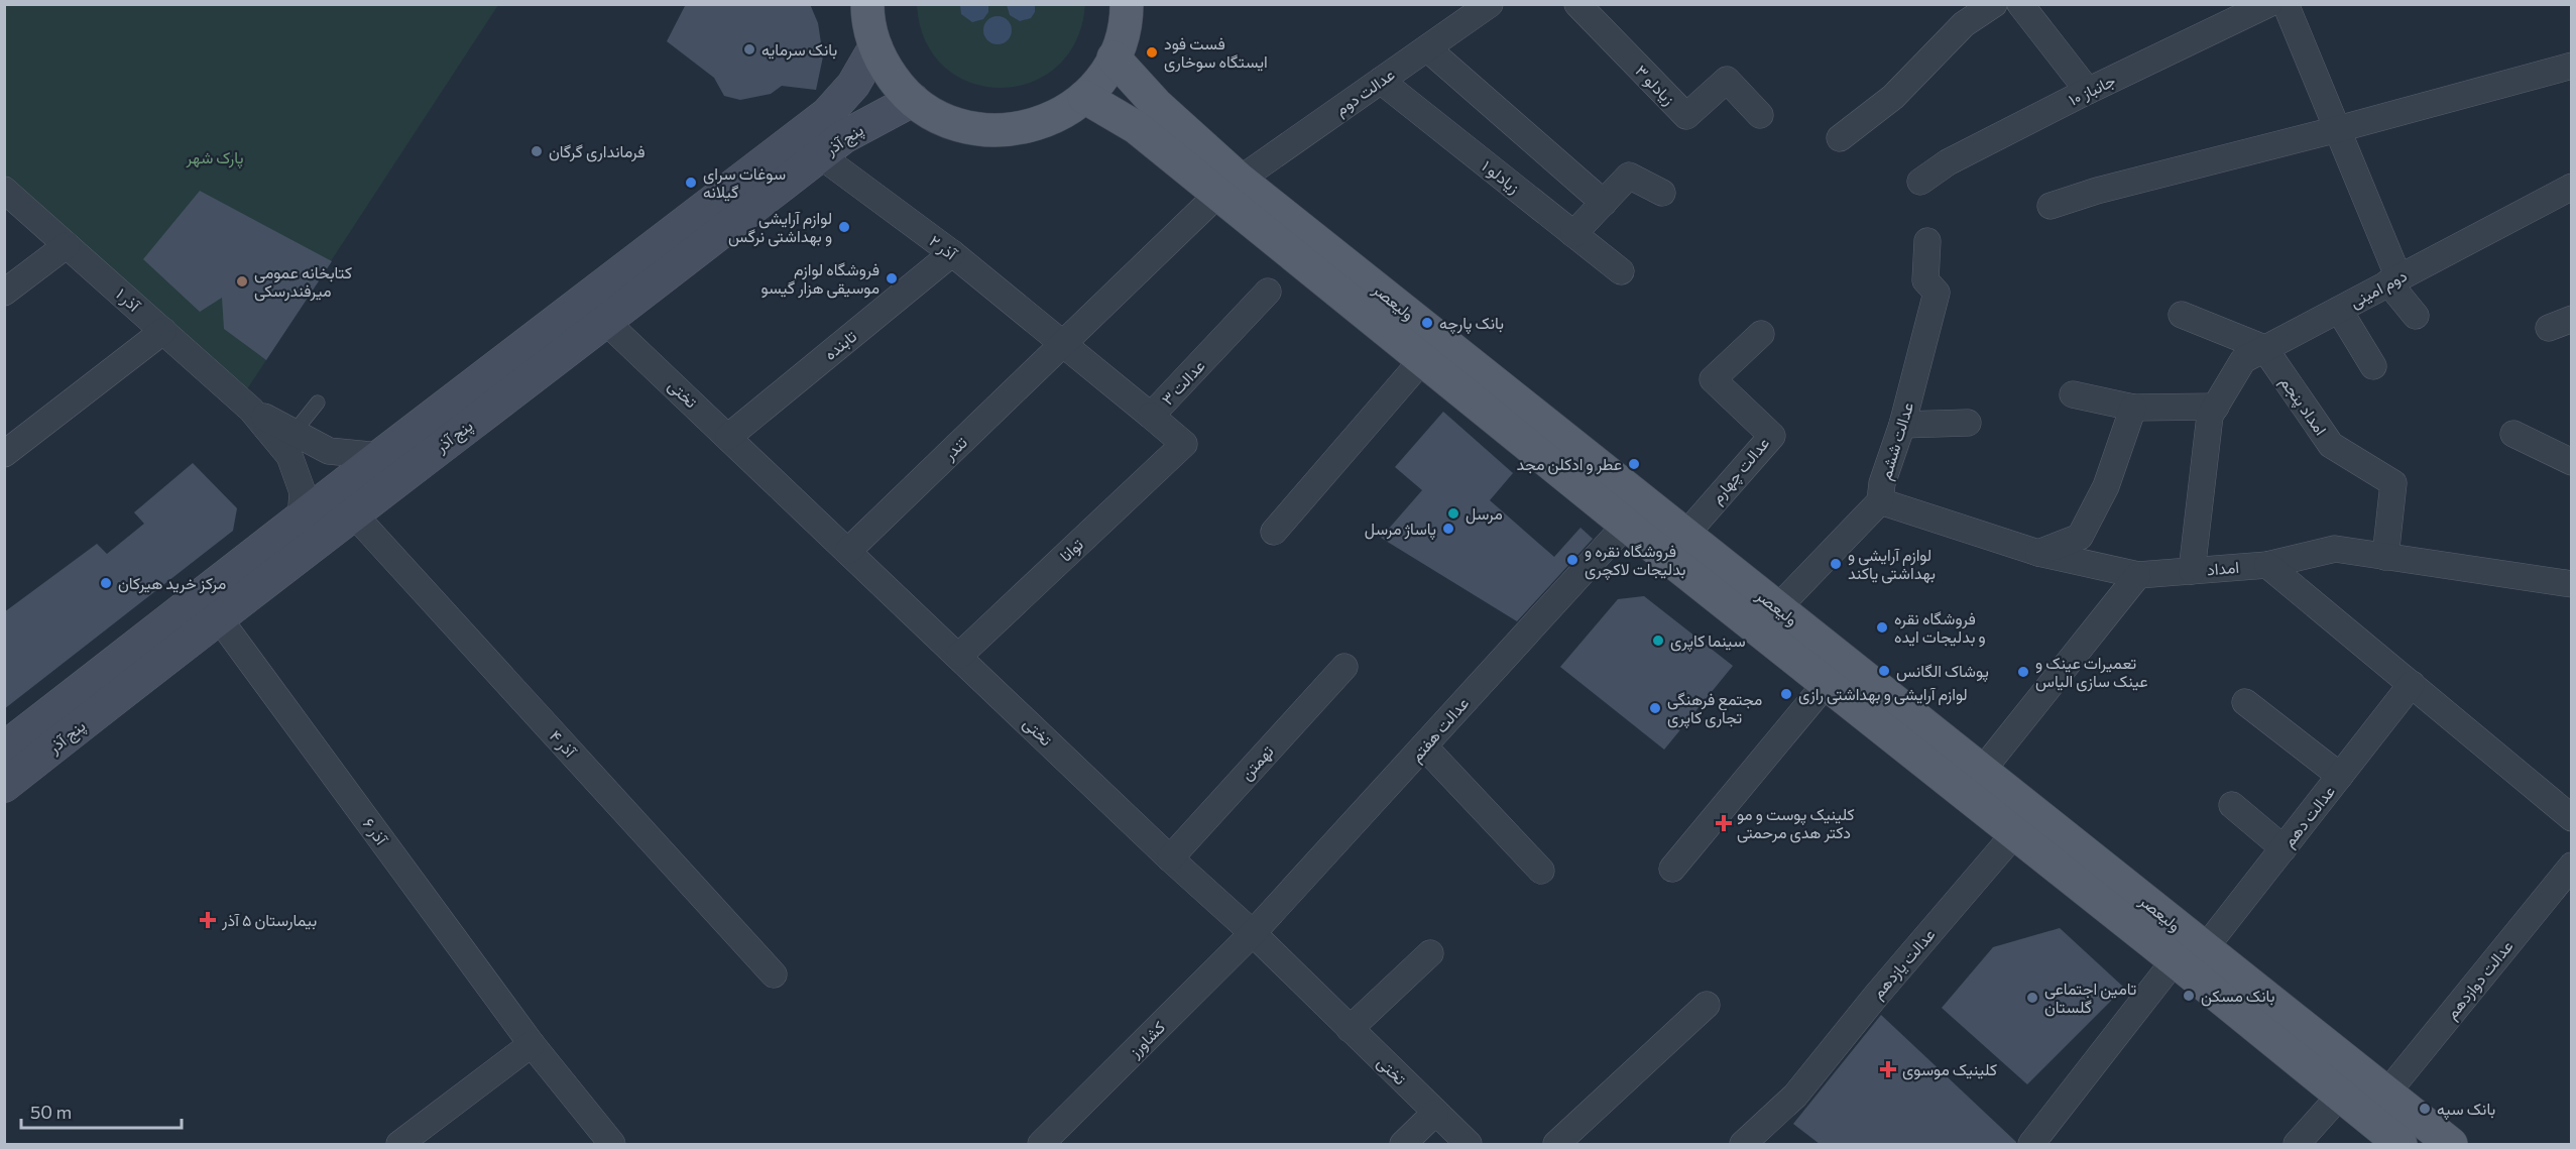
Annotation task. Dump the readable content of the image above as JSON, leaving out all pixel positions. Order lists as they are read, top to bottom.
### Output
{
  "streets": {
    "main road": ["پنج آذر", "ولیعصر"],
    "street": [
      "زیادلو ۳",
      "۱۰ جانباز",
      "عدالت دوم",
      "زیادلو ۱",
      "۲ آذر",
      "دوم امینی",
      "۱ آذر",
      "تابنده",
      "عدالت ۳",
      "تختی",
      "امداد پنجم",
      "عدالت ششم",
      "تندر",
      "عدالت چهارم",
      "توانا",
      "امداد",
      "عدالت هفتم",
      "آذر ۴",
      "تهمتن",
      "عدالت دهم",
      "آذر ۶",
      "عدالت یازدهم",
      "عدالت دوازدهم",
      "کشاورز"
    ]
  },
  "crossings": [
    ["عدالت دوم", "زیادلو ۱"],
    ["عدالت دوم", "۲ آذر"],
    ["عدالت دوم", "ولیعصر"],
    ["عدالت دوم", "عدالت ۳"],
    ["عدالت دوم", "تندر"],
    ["پنج آذر", "۲ آذر"],
    ["پنج آذر", "تختی"],
    ["پنج آذر", "آذر ۴"],
    ["پنج آذر", "آذر ۶"],
    ["۲ آذر", "تابنده"],
    ["۲ آذر", "عدالت ۳"],
    ["۲ آذر", "تندر"],
    ["دوم امینی", "امداد پنجم"],
    ["ولیعصر", "عدالت ششم"],
    ["ولیعصر", "عدالت چهارم"],
    ["ولیعصر", "عدالت هفتم"],
    ["ولیعصر", "عدالت دهم"],
    ["ولیعصر", "عدالت یازدهم"],
    ["ولیعصر", "عدالت دوازدهم"],
    ["تابنده", "تختی"],
    ["عدالت ۳", "تندر"],
    ["عدالت ۳", "توانا"],
    ["تختی", "تندر"],
    ["تختی", "توانا"],
    ["تختی", "عدالت هفتم"],
    ["تختی", "تهمتن"],
    ["تختی", "کشاورز"],
    ["امداد پنجم", "امداد"],
    ["عدالت ششم", "امداد"],
    ["عدالت هفتم", "کشاورز"]
  ],
  "parks": ["پارک شهر"],
  "places": {
    "other": [
      "بانک سرمایه",
      "فست فود ایستگاه سوخاری",
      "فرمانداری گرگان",
      "سوغات سرای گیلانه",
      "لوازم آرایشی و بهداشتی نرگس",
      "فروشگاه لوازم موسیقی هزار گیسو",
      "کتابخانه عمومی میرفندرسکی",
      "بانک پارچه",
      "عطر و ادکلن مجد",
      "مرسل",
      "پاساژ مرسل",
      "فروشگاه نقره و بدلیجات لاکچری",
      "لوازم آرایشی و بهداشتی یاکند",
      "مرکز خرید هیرکان",
      "فروشگاه نقره و بدلیجات ایده",
      "سینما کاپری",
      "پوشاک الگانس",
      "تعمیرات عینک و عینک سازی الیاس",
      "لوازم آرایشی و بهداشتی رازی",
      "مجتمع فرهنگی تجاری کاپری",
      "بانک مسکن",
      "تامین اجتماعی گلستان",
      "بانک سپه"
    ],
    "health": ["کلینیک پوست و مو دکتر هدی مرحمتی", "بیمارستان ۵ آذر", "کلینیک موسوی"]
  },
  "scale_bar": "50 m"
}
